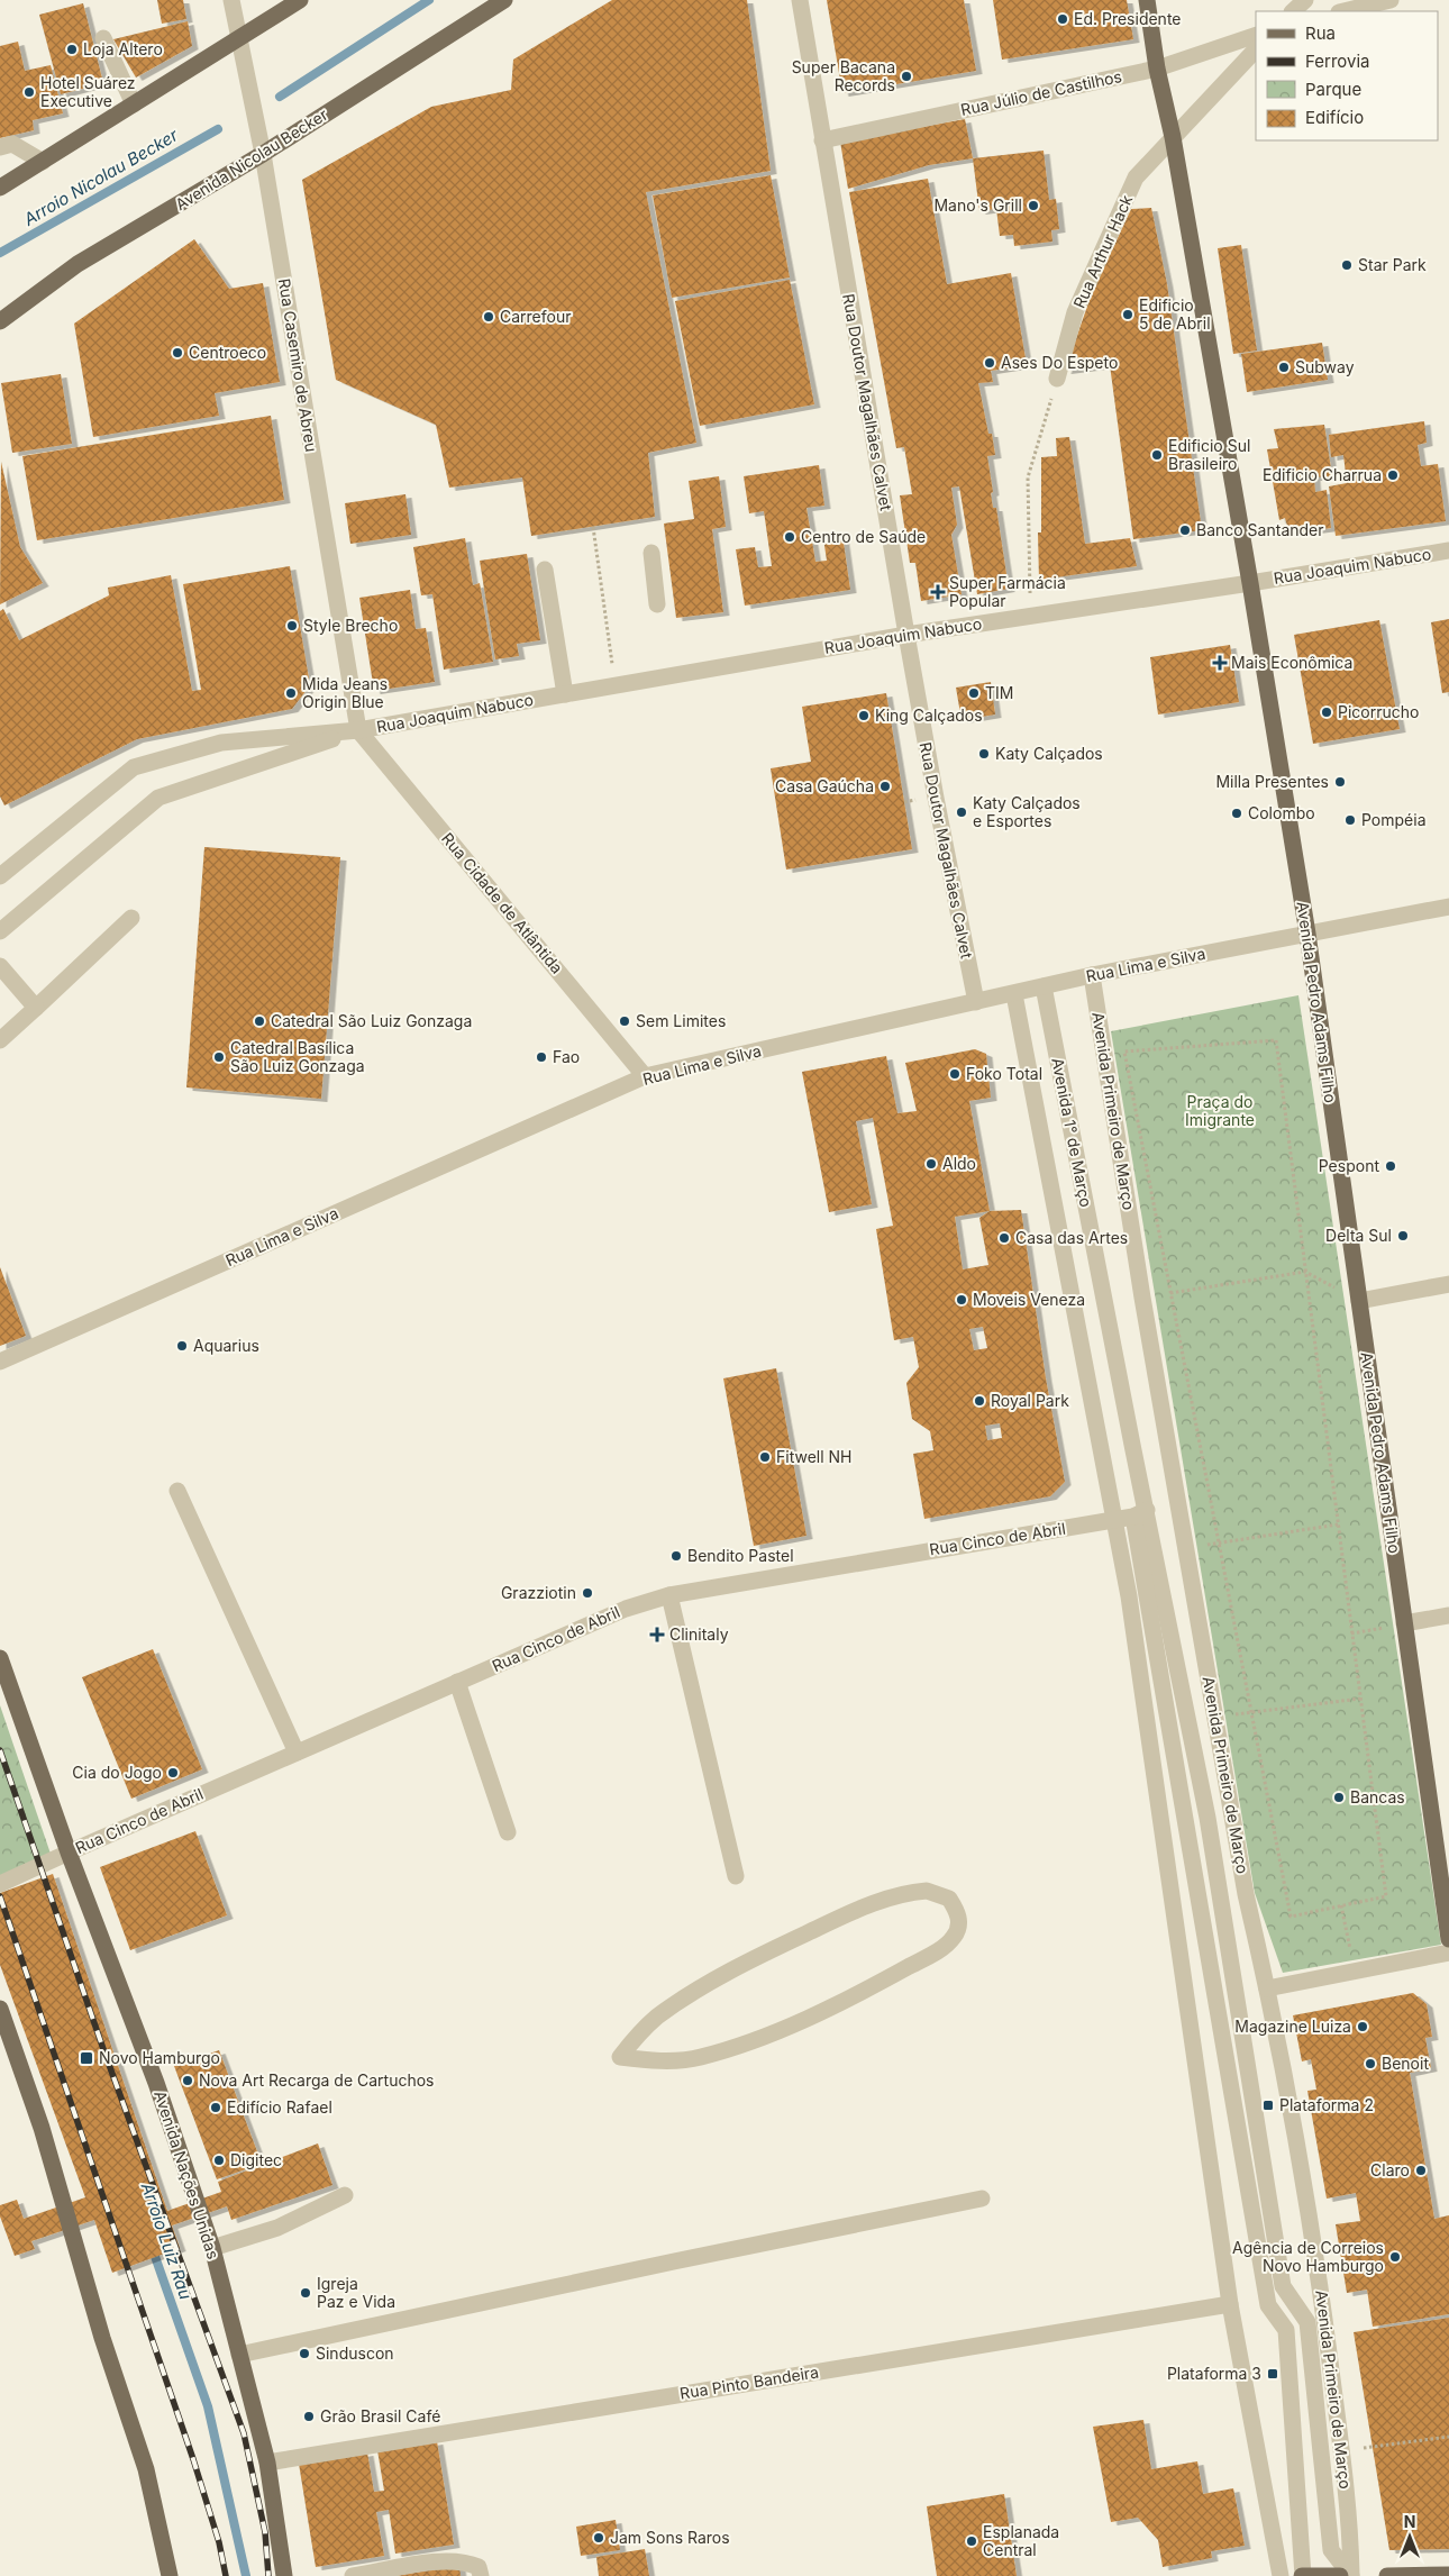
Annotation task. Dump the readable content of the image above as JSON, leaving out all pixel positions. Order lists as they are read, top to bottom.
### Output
{
  "streets": {
    "main road": ["Avenida Nicolau Becker", "Avenida Pedro Adams Filho", "Avenida Nações Unidas"],
    "street": [
      "Rua Júlio de Castilhos",
      "Rua Arthur Hack",
      "Rua Casemiro de Abreu",
      "Rua Doutor Magalhães Calvet",
      "Rua Joaquim Nabuco",
      "Rua Cidade de Atlântida",
      "Rua Lima e Silva",
      "Avenida Primeiro de Março",
      "Avenida 1° de Março",
      "Rua Cinco de Abril",
      "Rua Pinto Bandeira"
    ]
  },
  "crossings": [
    ["Rua Júlio de Castilhos", "Rua Doutor Magalhães Calvet"],
    ["Rua Júlio de Castilhos", "Avenida Pedro Adams Filho"],
    ["Avenida Nicolau Becker", "Rua Casemiro de Abreu"],
    ["Rua Arthur Hack", "Avenida Pedro Adams Filho"],
    ["Rua Casemiro de Abreu", "Rua Joaquim Nabuco"],
    ["Rua Casemiro de Abreu", "Rua Cidade de Atlântida"],
    ["Rua Doutor Magalhães Calvet", "Rua Joaquim Nabuco"],
    ["Rua Doutor Magalhães Calvet", "Rua Lima e Silva"],
    ["Rua Joaquim Nabuco", "Rua Cidade de Atlântida"],
    ["Rua Joaquim Nabuco", "Avenida Pedro Adams Filho"],
    ["Rua Cidade de Atlântida", "Rua Lima e Silva"],
    ["Rua Lima e Silva", "Avenida Pedro Adams Filho"],
    ["Rua Lima e Silva", "Avenida Primeiro de Março"],
    ["Rua Lima e Silva", "Avenida 1° de Março"],
    ["Avenida 1° de Março", "Rua Cinco de Abril"],
    ["Rua Cinco de Abril", "Avenida Nações Unidas"],
    ["Avenida Nações Unidas", "Rua Pinto Bandeira"]
  ],
  "water": ["Arroio Nicolau Becker", "Arroio Luiz Rau"],
  "parks": ["Praça do Imigrante"],
  "places": {
    "other": [
      "Ed. Presidente",
      "Loja Altero",
      "Super Bacana Records",
      "Hotel Suárez Executive",
      "Mano's Grill",
      "Star Park",
      "Edificio 5 de Abril",
      "Carrefour",
      "Centroeco",
      "Ases Do Espeto",
      "Subway",
      "Edificio Sul Brasileiro",
      "Edificio Charrua",
      "Banco Santander",
      "Centro de Saúde",
      "Style Brecho",
      "Mida Jeans Origin Blue",
      "TIM",
      "Picorrucho",
      "King Calçados",
      "Katy Calçados",
      "Milla Presentes",
      "Casa Gaúcha",
      "Katy Calçados e Esportes",
      "Colombo",
      "Pompéia",
      "Catedral São Luiz Gonzaga",
      "Sem Limites",
      "Catedral Basílica São Luiz Gonzaga",
      "Fao",
      "Foko Total",
      "Aldo",
      "Pespont",
      "Delta Sul",
      "Casa das Artes",
      "Moveis Veneza",
      "Aquarius",
      "Royal Park",
      "Fitwell NH",
      "Bendito Pastel",
      "Grazziotin",
      "Cia do Jogo",
      "Bancas",
      "Magazine Luiza",
      "Benoit",
      "Nova Art Recarga de Cartuchos",
      "Edifício Rafael",
      "Digitec",
      "Claro",
      "Agência de Correios Novo Hamburgo",
      "Igreja Paz e Vida",
      "Sinduscon",
      "Grão Brasil Café",
      "Jam Sons Raros",
      "Esplanada Central"
    ],
    "health": ["Super Farmácia Popular", "Mais Econômica", "Clinitaly"],
    "transit": ["Novo Hamburgo", "Plataforma 2", "Plataforma 3"]
  },
  "legend": [
    "Rua",
    "Ferrovia",
    "Parque",
    "Edifício"
  ],
  "north": "top"
}
